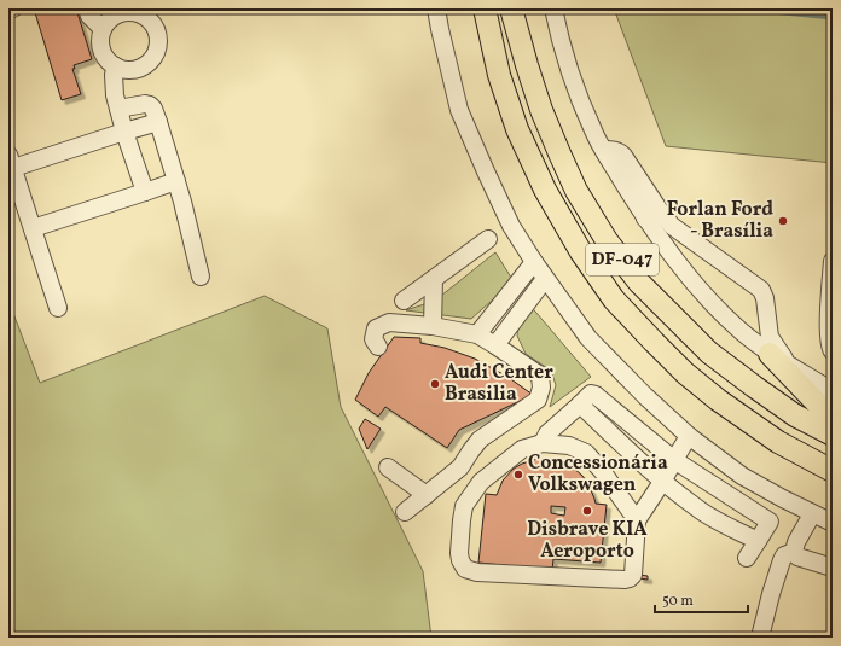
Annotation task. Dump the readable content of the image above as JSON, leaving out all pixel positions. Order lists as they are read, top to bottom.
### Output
{
  "streets": {
    "main road": ["DF-047"]
  },
  "places": [
    "Forlan Ford - Brasília",
    "Audi Center Brasilia",
    "Concessionária Volkswagen",
    "Disbrave KIA Aeroporto"
  ],
  "scale_bar": "50 m"
}
